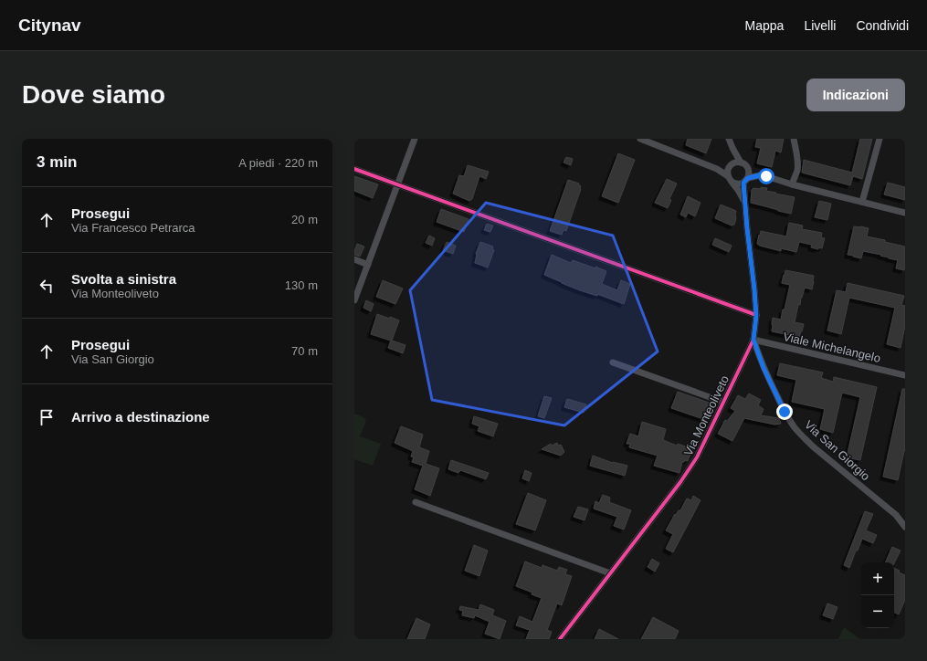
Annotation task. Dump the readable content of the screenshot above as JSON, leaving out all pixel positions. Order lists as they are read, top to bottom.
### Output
{
  "streets": {
    "street": ["Viale Michelangelo", "Via Monteoliveto", "Via San Giorgio"]
  },
  "crossings": [
    ["Viale Michelangelo", "Via Monteoliveto"],
    ["Viale Michelangelo", "Via San Giorgio"],
    ["Via Monteoliveto", "Via San Giorgio"]
  ],
  "page": {
    "header": "Citynav",
    "nav": ["Mappa", "Livelli", "Condividi"],
    "buttons": "Indicazioni",
    "title": "Dove siamo",
    "heading": ["3 min", "A piedi · 220 m"],
    "list": [
      ["Prosegui", "Via Francesco Petrarca", "20 m"],
      ["Svolta a sinistra", "Via Monteoliveto", "130 m"],
      ["Prosegui", "Via San Giorgio", "70 m"],
      "Arrivo a destinazione"
    ],
    "map_buttons": ["+", "−"]
  }
}
